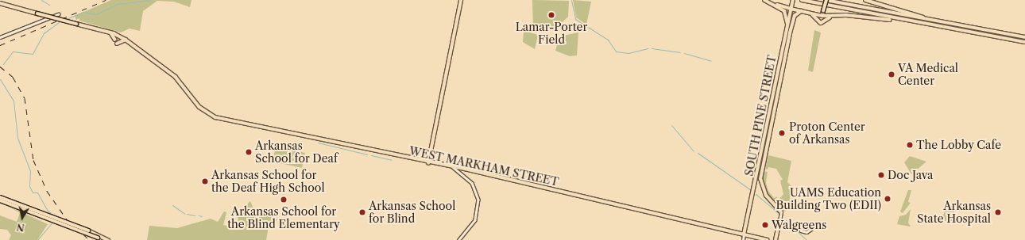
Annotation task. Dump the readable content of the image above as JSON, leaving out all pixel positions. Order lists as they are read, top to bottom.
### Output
{
  "streets": {
    "main road": ["SOUTH PINE STREET", "WEST MARKHAM STREET"]
  },
  "crossings": [
    ["SOUTH PINE STREET", "WEST MARKHAM STREET"]
  ],
  "places": [
    "Lamar-Porter Field",
    "VA Medical Center",
    "Proton Center of Arkansas",
    "The Lobby Cafe",
    "Arkansas School for Deaf",
    "Doc Java",
    "Arkansas School for the Deaf High School",
    "UAMS Education Building Two (EDII)",
    "Arkansas School for the Blind Elementary",
    "Arkansas School for Blind",
    "Arkansas State Hospital",
    "Walgreens"
  ],
  "north": "bottom"
}
